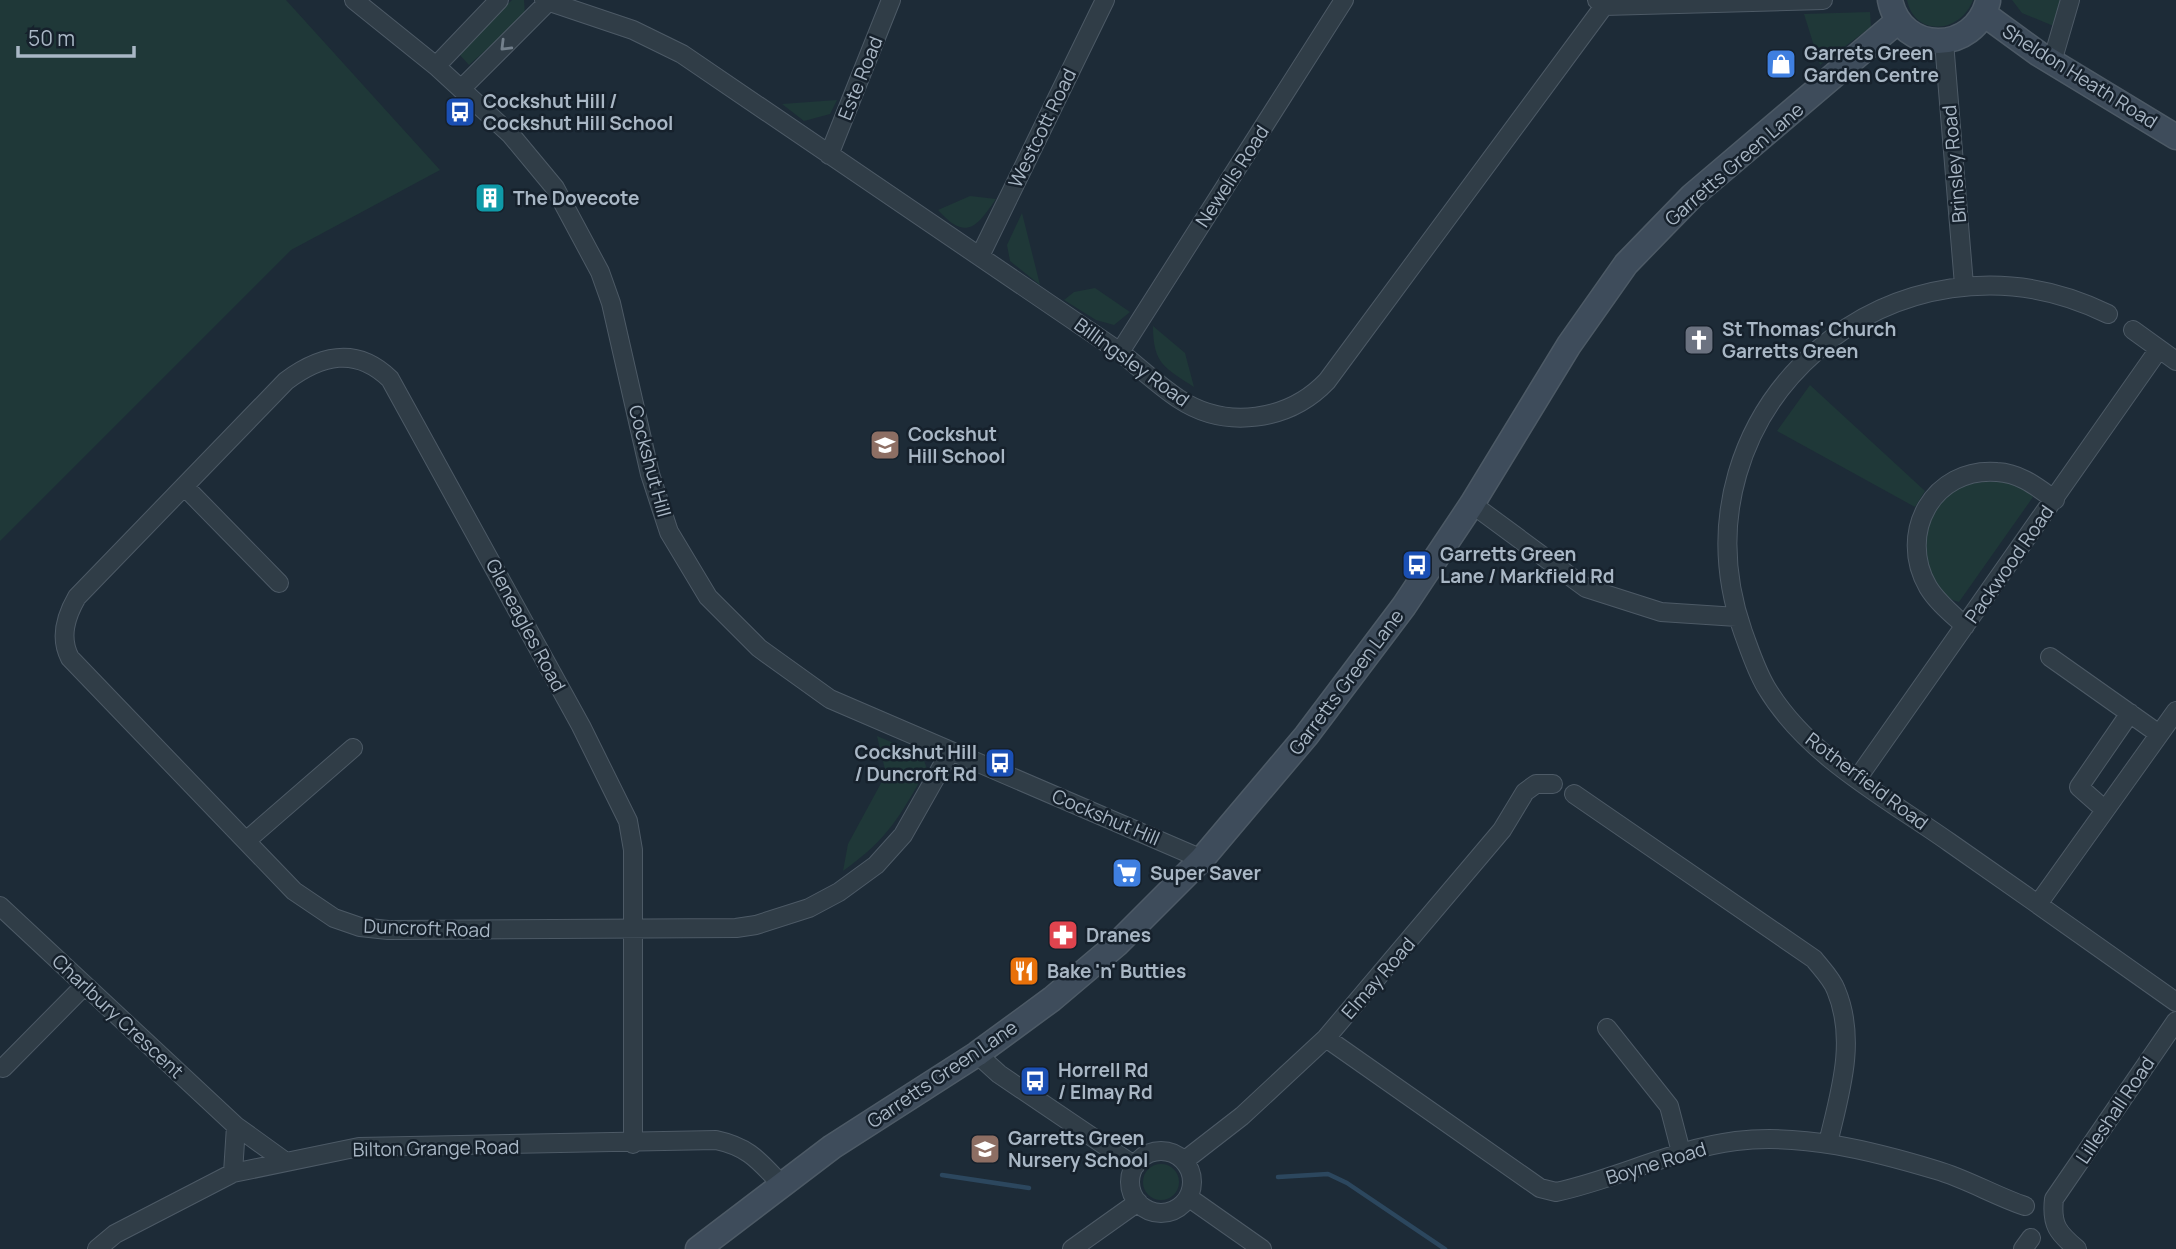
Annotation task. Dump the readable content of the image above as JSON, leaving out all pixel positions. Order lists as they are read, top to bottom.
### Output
{
  "streets": {
    "street": [
      "Sheldon Heath Road",
      "Este Road",
      "Westcott Road",
      "Garretts Green Lane",
      "Brinsley Road",
      "Newells Road",
      "Billingsley Road",
      "Cockshut Hill",
      "Packwood Road",
      "Gleneagles Road",
      "Rotherfield Road",
      "Duncroft Road",
      "Elmay Road",
      "Charlbury Crescent",
      "Lilleshall Road",
      "Bilton Grange Road",
      "Boyne Road"
    ]
  },
  "crossings": [
    ["Este Road", "Billingsley Road"],
    ["Westcott Road", "Billingsley Road"],
    ["Garretts Green Lane", "Cockshut Hill"],
    ["Garretts Green Lane", "Bilton Grange Road"],
    ["Brinsley Road", "Rotherfield Road"],
    ["Newells Road", "Billingsley Road"],
    ["Cockshut Hill", "Duncroft Road"],
    ["Packwood Road", "Rotherfield Road"],
    ["Gleneagles Road", "Duncroft Road"],
    ["Gleneagles Road", "Bilton Grange Road"],
    ["Elmay Road", "Boyne Road"],
    ["Charlbury Crescent", "Bilton Grange Road"]
  ],
  "places": {
    "shop": ["Garrets Green Garden Centre"],
    "bus stop": [
      "Cockshut Hill / Cockshut Hill School",
      "Garretts Green Lane / Markfield Rd",
      "Cockshut Hill / Duncroft Rd",
      "Horrell Rd / Elmay Rd"
    ],
    "building": ["The Dovecote"],
    "church": ["St Thomas' Church Garretts Green"],
    "school or university": ["Cockshut Hill School", "Garretts Green Nursery School"],
    "supermarket": ["Super Saver"],
    "pharmacy": ["Dranes"],
    "restaurant": ["Bake 'n' Butties"]
  },
  "scale_bar": "50 m"
}
